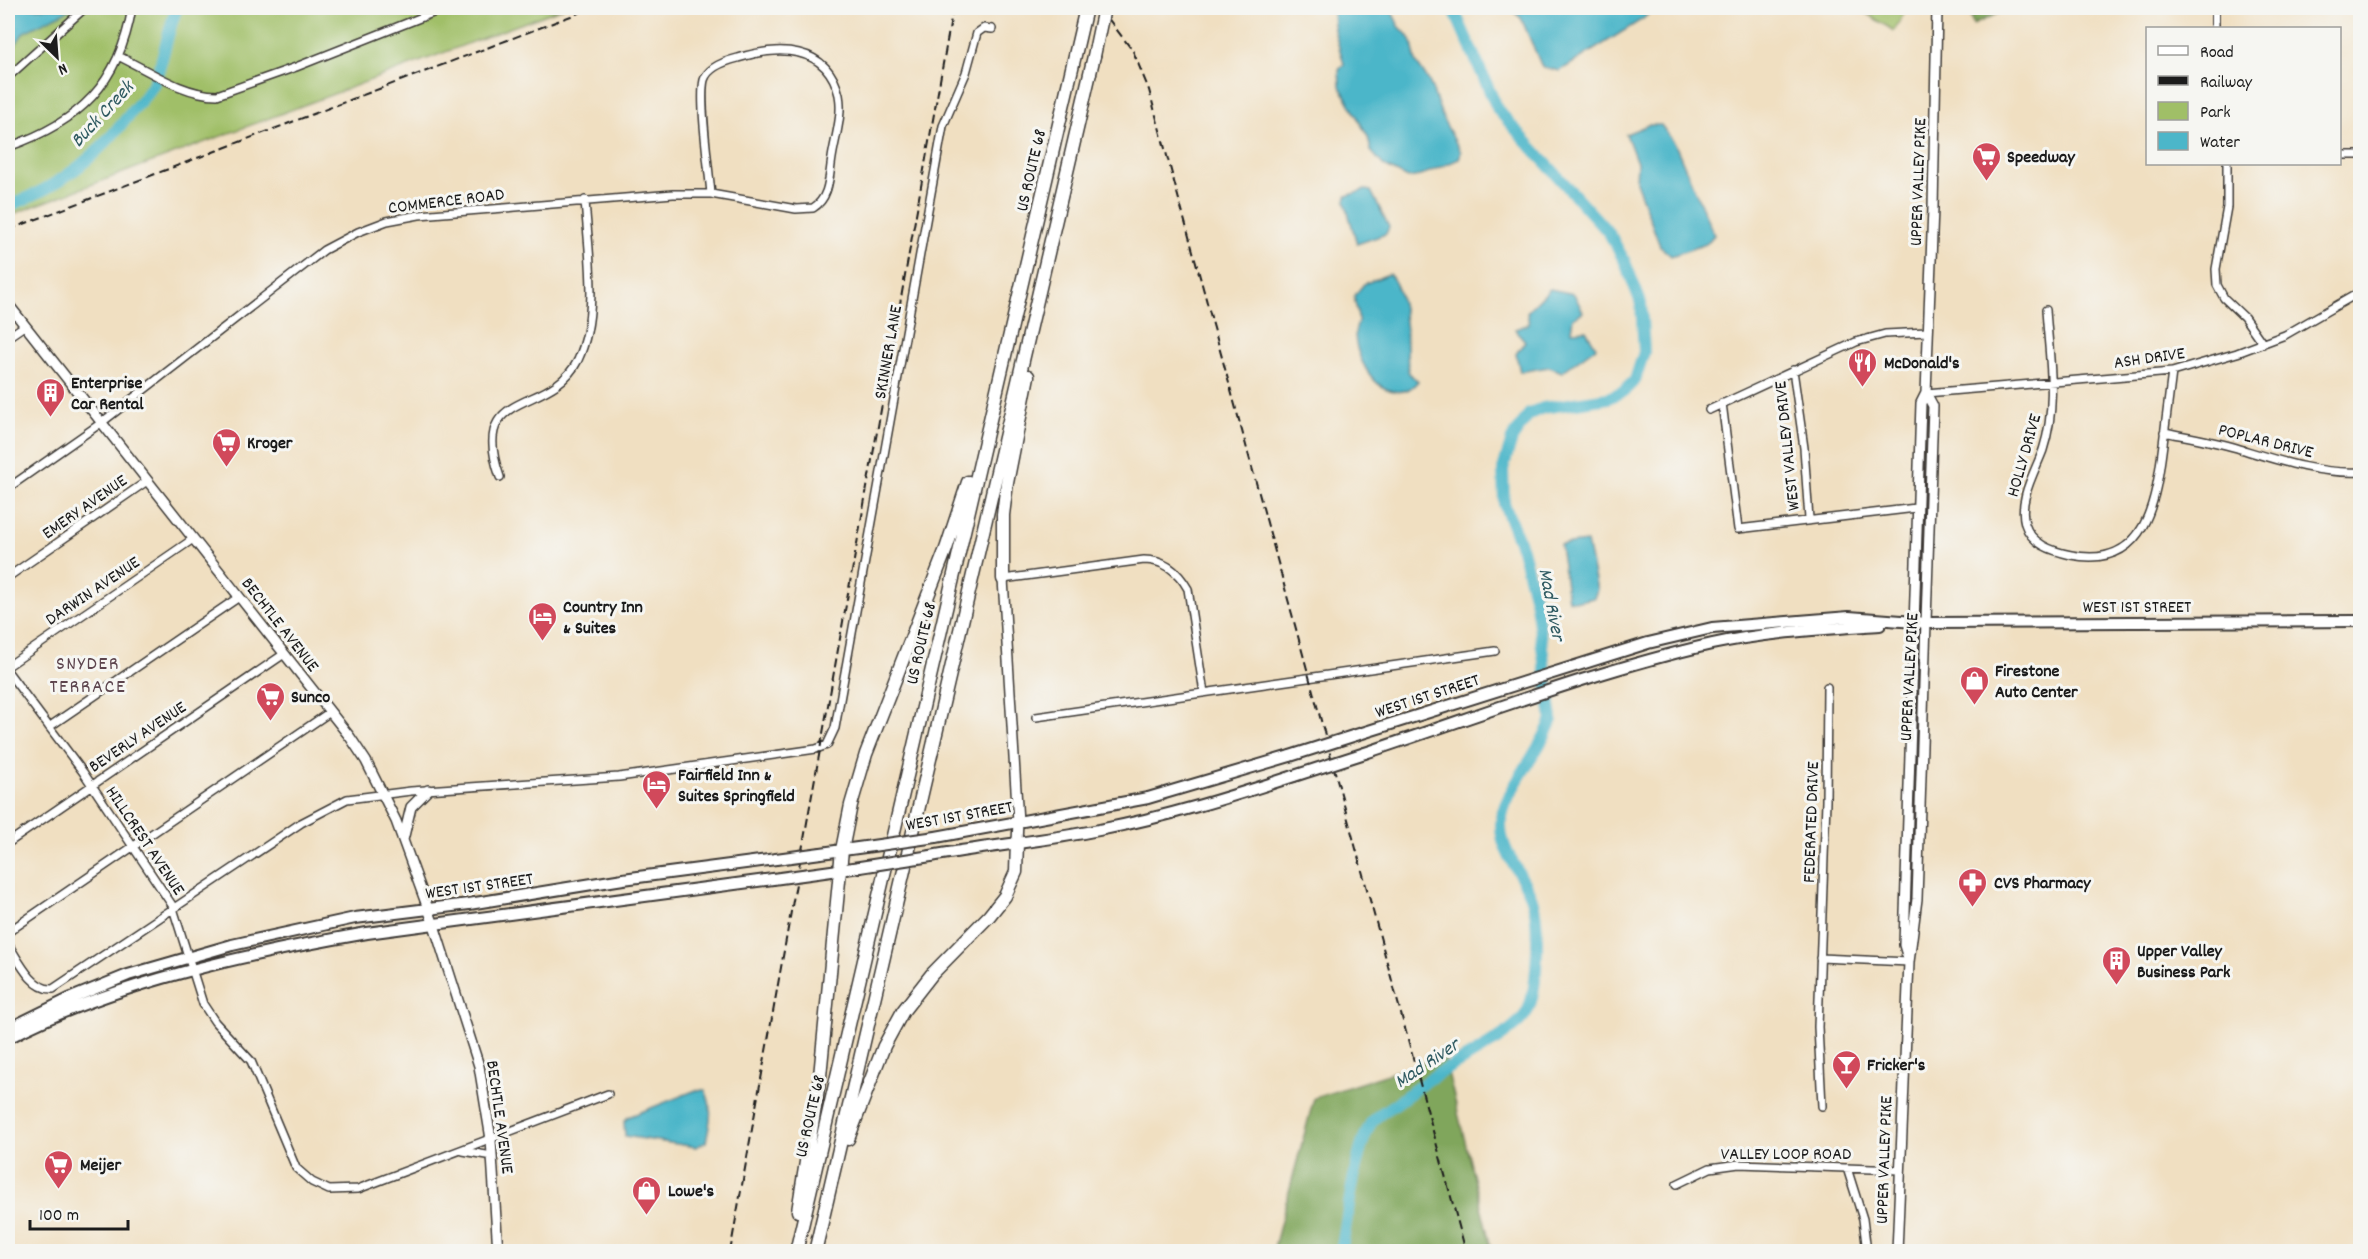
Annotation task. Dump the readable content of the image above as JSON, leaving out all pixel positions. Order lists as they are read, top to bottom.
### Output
{
  "streets": {
    "highway": ["US ROUTE 68"],
    "main road": ["WEST 1ST STREET"],
    "street": [
      "UPPER VALLEY PIKE",
      "COMMERCE ROAD",
      "SKINNER LANE",
      "ASH DRIVE",
      "POPLAR DRIVE",
      "WEST VALLEY DRIVE",
      "HOLLY DRIVE",
      "EMERY AVENUE",
      "DARWIN AVENUE",
      "BECHTLE AVENUE",
      "BEVERLY AVENUE",
      "FEDERATED DRIVE",
      "HILLCREST AVENUE",
      "VALLEY LOOP ROAD"
    ]
  },
  "crossings": [
    ["UPPER VALLEY PIKE", "ASH DRIVE"],
    ["UPPER VALLEY PIKE", "WEST VALLEY DRIVE"],
    ["UPPER VALLEY PIKE", "WEST 1ST STREET"],
    ["UPPER VALLEY PIKE", "VALLEY LOOP ROAD"],
    ["COMMERCE ROAD", "BECHTLE AVENUE"],
    ["ASH DRIVE", "HOLLY DRIVE"],
    ["POPLAR DRIVE", "HOLLY DRIVE"],
    ["EMERY AVENUE", "BECHTLE AVENUE"],
    ["DARWIN AVENUE", "BECHTLE AVENUE"],
    ["WEST 1ST STREET", "BECHTLE AVENUE"],
    ["WEST 1ST STREET", "HILLCREST AVENUE"],
    ["BECHTLE AVENUE", "BEVERLY AVENUE"],
    ["BECHTLE AVENUE", "HILLCREST AVENUE"],
    ["BEVERLY AVENUE", "HILLCREST AVENUE"]
  ],
  "districts": ["SNYDER TERRACE"],
  "water": ["Buck Creek", "Mad River"],
  "places": {
    "supermarket": [
      "Speedway",
      "Kroger",
      "Sunco",
      "Meijer"
    ],
    "restaurant": ["McDonald's"],
    "building": ["Enterprise Car Rental", "Upper Valley Business Park"],
    "hotel": ["Country Inn & Suites", "Fairfield Inn & Suites Springfield"],
    "shop": ["Firestone Auto Center", "Lowe's"],
    "pharmacy": ["CVS Pharmacy"],
    "bar": ["Fricker's"]
  },
  "legend": [
    "Road",
    "Railway",
    "Park",
    "Water"
  ],
  "scale_bar": "100 m",
  "north": "bottom right"
}
